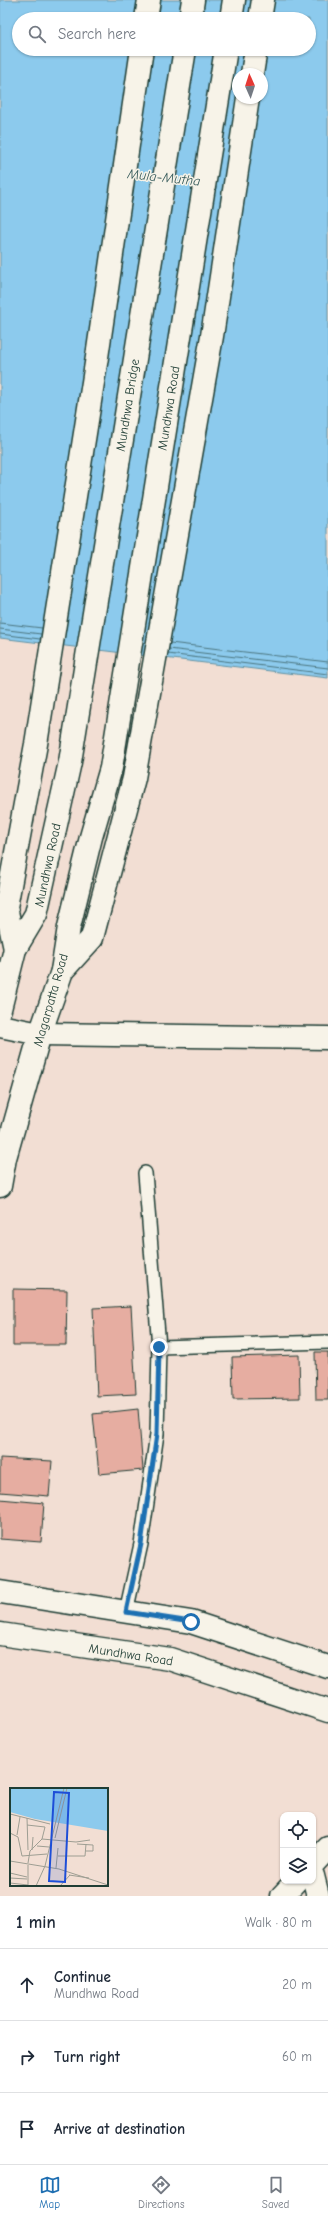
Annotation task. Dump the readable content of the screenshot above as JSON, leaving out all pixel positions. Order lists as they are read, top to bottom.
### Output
{
  "streets": {
    "main road": ["Mundhwa Bridge", "Mundhwa Road", "Magarpatta Road"]
  },
  "crossings": [
    ["Mundhwa Bridge", "Mundhwa Road"],
    ["Mundhwa Road", "Magarpatta Road"]
  ],
  "water": ["Mula-Mutha"],
  "north": "top",
  "page": {
    "search": "Search here",
    "heading": ["1 min", "Walk · 80 m"],
    "list": [
      ["Continue", "Mundhwa Road", "20 m"],
      ["Turn right", "60 m"],
      "Arrive at destination"
    ],
    "nav": ["Map", "Directions", "Saved"]
  }
}
